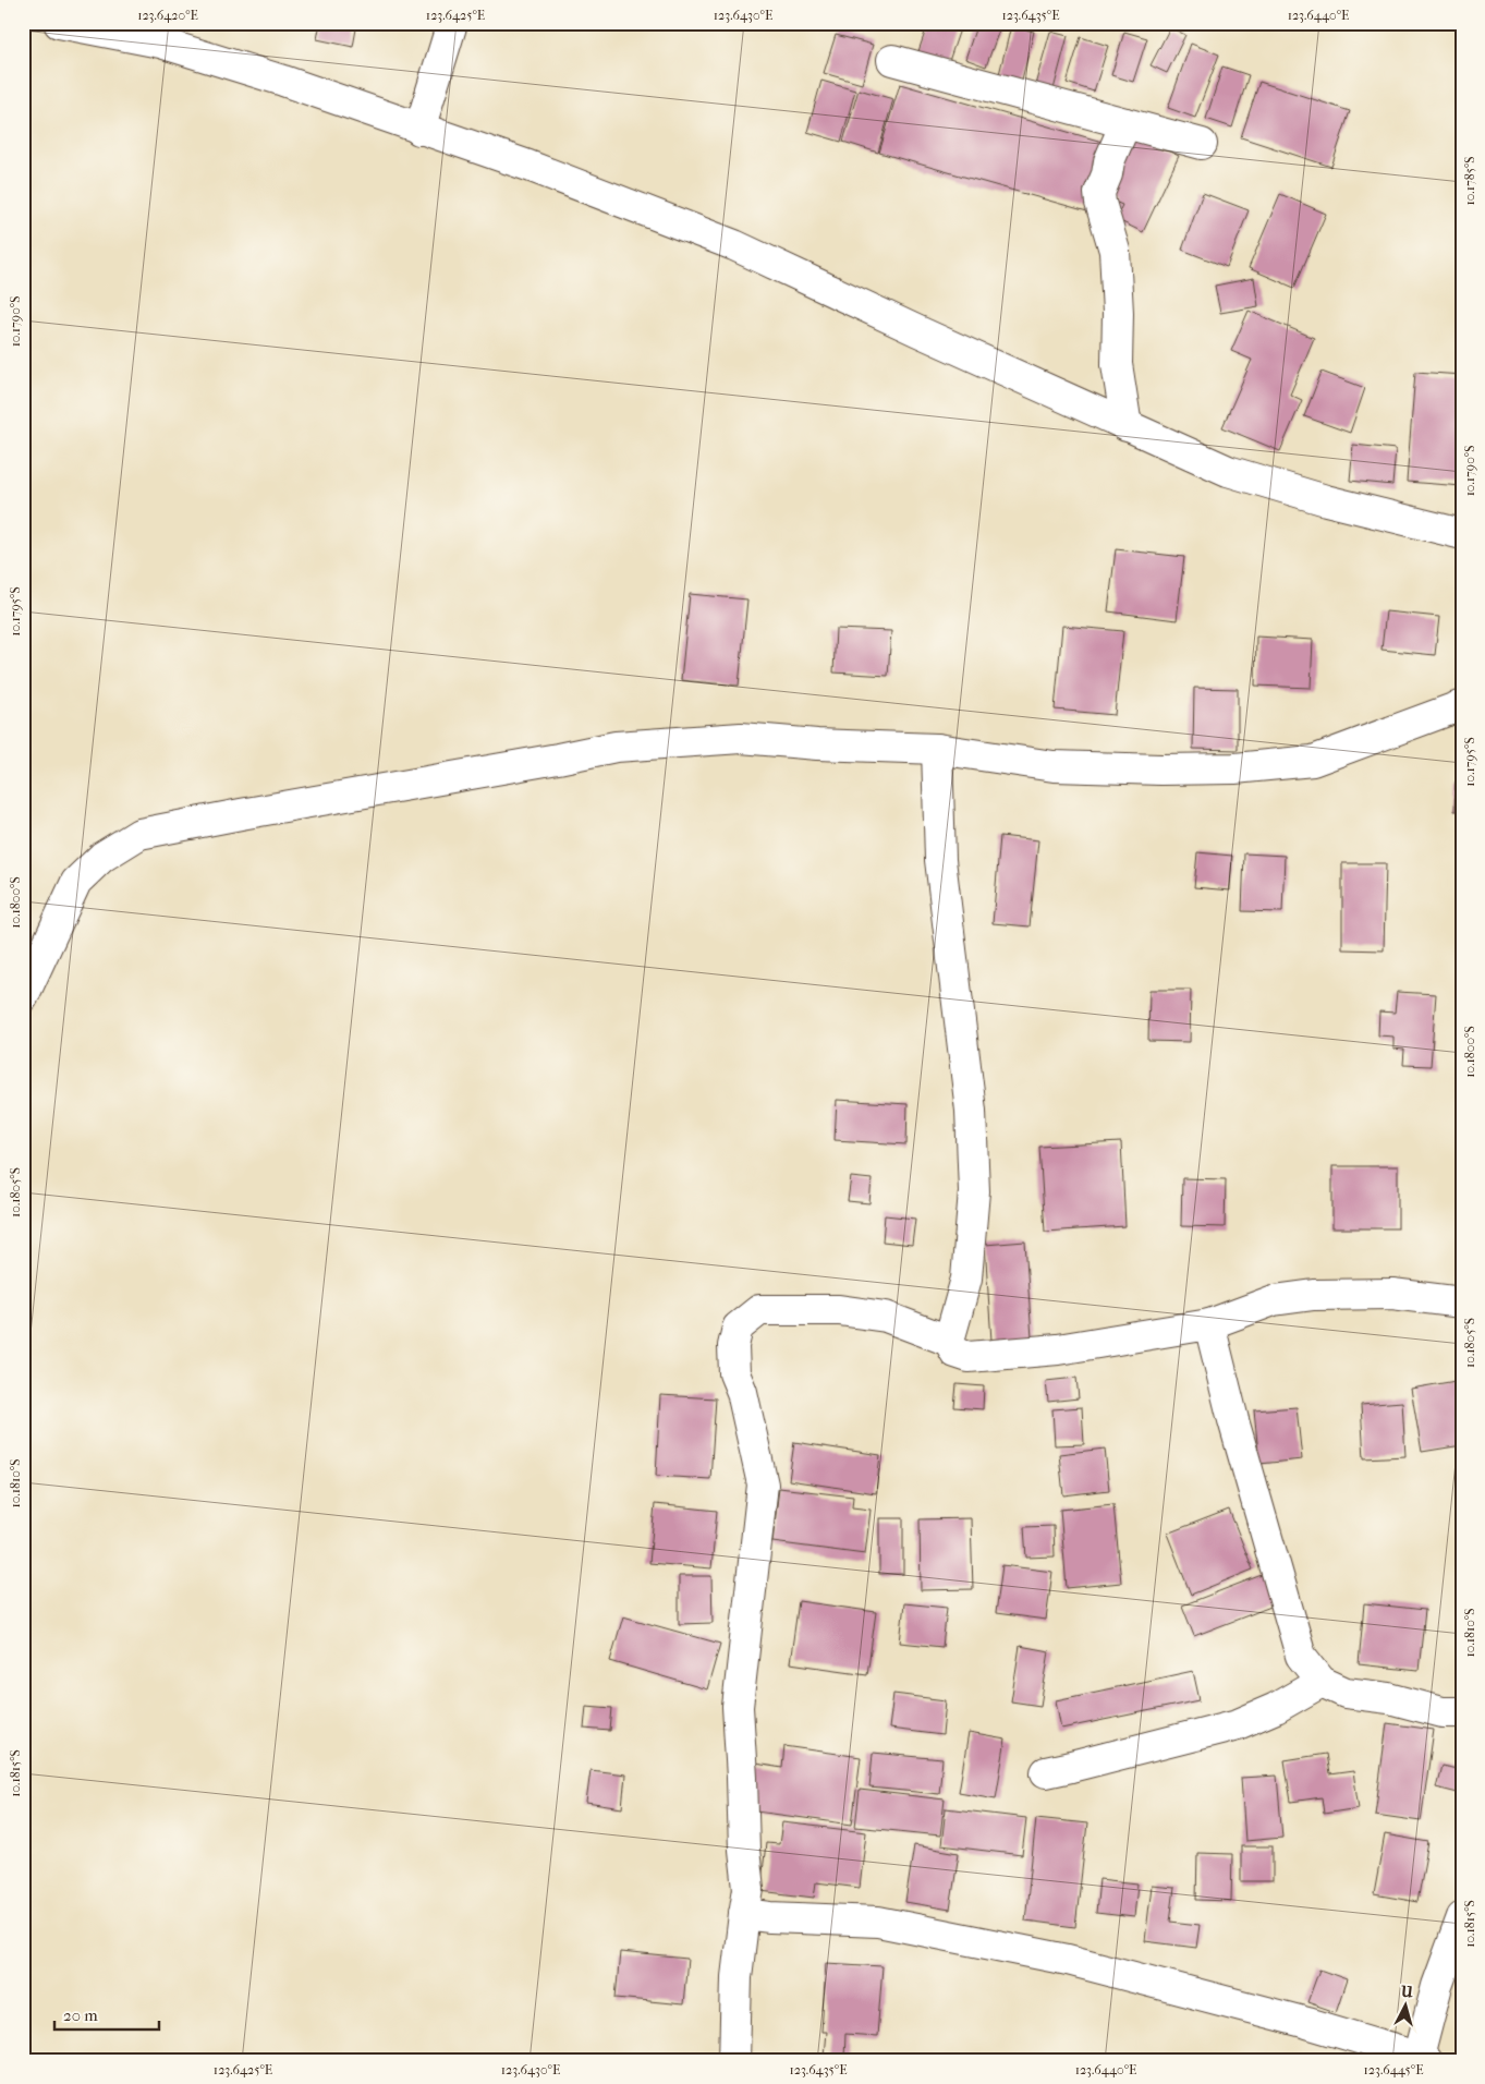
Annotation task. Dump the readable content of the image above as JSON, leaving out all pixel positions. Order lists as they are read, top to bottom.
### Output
{
  "scale_bar": "20 m",
  "north": "top",
  "coordinates": [
    "123.6420°E",
    "123.6425°E",
    "123.6430°E",
    "123.6435°E",
    "123.6440°E",
    "10.1785°S",
    "10.1790°S",
    "10.1795°S",
    "10.1800°S",
    "10.1805°S",
    "10.1810°S",
    "10.1815°S",
    "123.6445°E"
  ]
}
